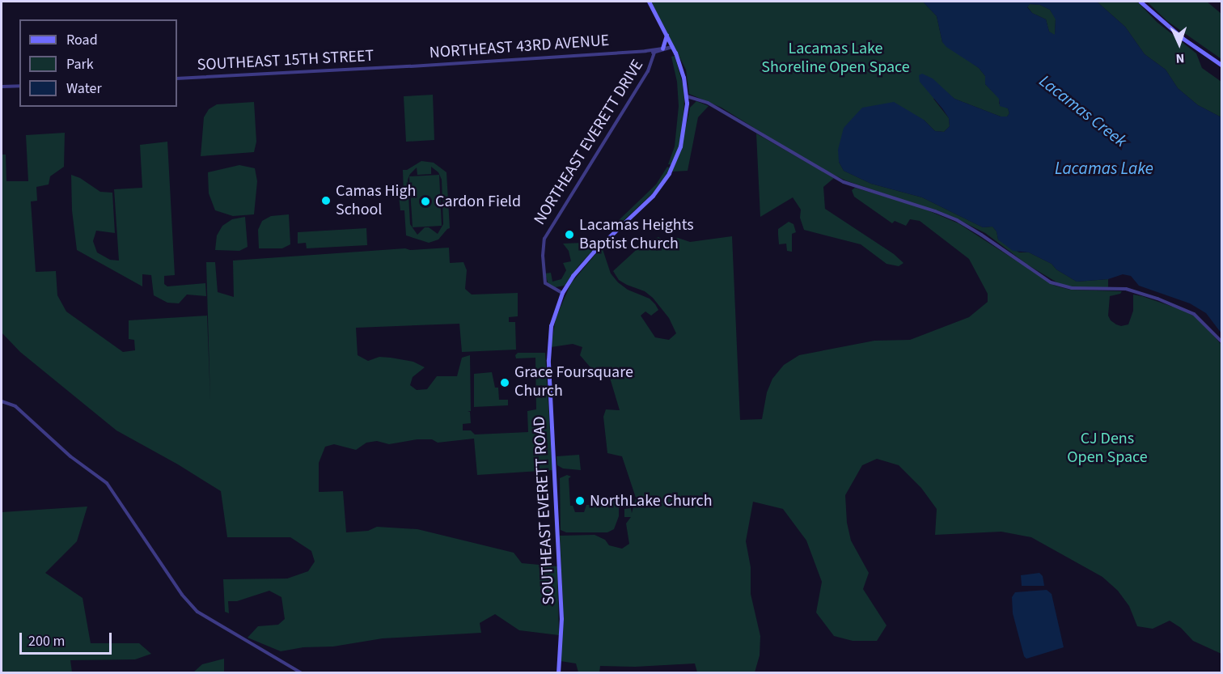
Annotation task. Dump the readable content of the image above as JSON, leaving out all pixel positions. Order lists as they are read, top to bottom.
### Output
{
  "streets": {
    "main road": ["SOUTHEAST EVERETT ROAD"],
    "street": ["NORTHEAST 43RD AVENUE", "SOUTHEAST 15TH STREET", "NORTHEAST EVERETT DRIVE"]
  },
  "crossings": [
    ["NORTHEAST 43RD AVENUE", "SOUTHEAST 15TH STREET"],
    ["NORTHEAST 43RD AVENUE", "NORTHEAST EVERETT DRIVE"],
    ["NORTHEAST 43RD AVENUE", "SOUTHEAST EVERETT ROAD"],
    ["NORTHEAST EVERETT DRIVE", "SOUTHEAST EVERETT ROAD"]
  ],
  "water": ["Lacamas Creek", "Lacamas Lake"],
  "parks": ["Lacamas Lake Shoreline Open Space", "CJ Dens Open Space"],
  "places": [
    "Camas High School",
    "Cardon Field",
    "Lacamas Heights Baptist Church",
    "Grace Foursquare Church",
    "NorthLake Church"
  ],
  "legend": ["Road", "Park", "Water"],
  "scale_bar": "200 m",
  "north": "bottom"
}
